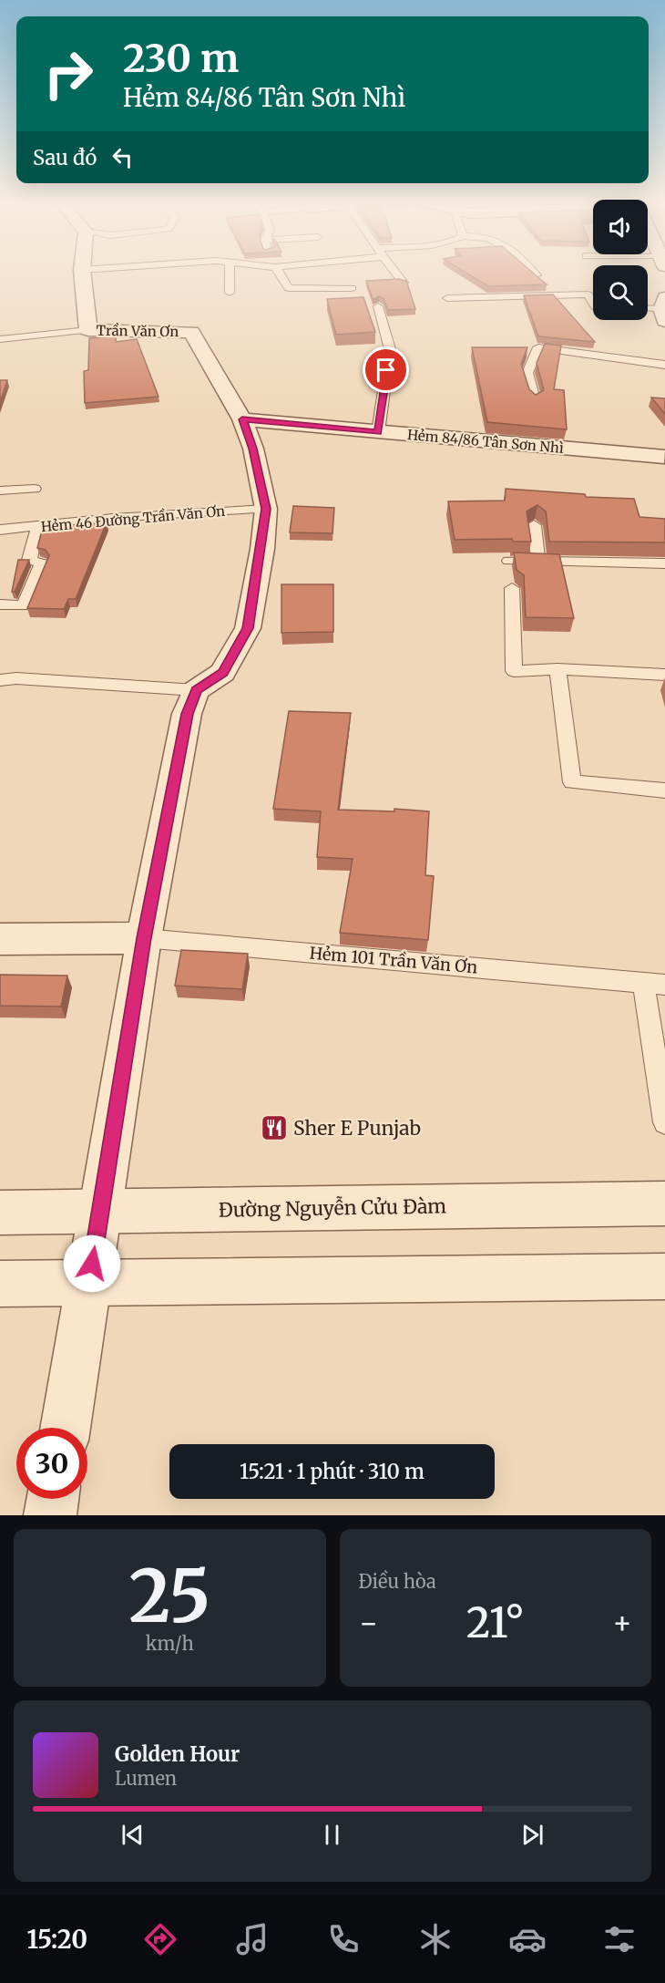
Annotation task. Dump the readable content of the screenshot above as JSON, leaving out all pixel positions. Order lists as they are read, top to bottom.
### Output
{
  "streets": {
    "street": ["Trần Văn Ơn", "Hẻm 84/86 Tân Sơn Nhì", "Đường Nguyễn Cửu Đàm"],
    "lane": ["Hẻm 46 Đường Trần Văn Ơn", "Hẻm 101 Trần Văn Ơn"]
  },
  "crossings": [
    ["Trần Văn Ơn", "Hẻm 84/86 Tân Sơn Nhì"]
  ],
  "places": {
    "restaurant": ["Sher E Punjab"]
  },
  "page": {
    "turn": ["230 m", "Hẻm 84/86 Tân Sơn Nhì"],
    "then": "Sau đó",
    "limit": "30",
    "trip": "15:21 · 1 phút · 310 m",
    "tile": [
      ["25", "km/h"],
      "Điều hòa"
    ],
    "heat": ["−", "21°", "+"],
    "song": ["Golden Hour", "Lumen"],
    "tabs": "15:20"
  }
}
